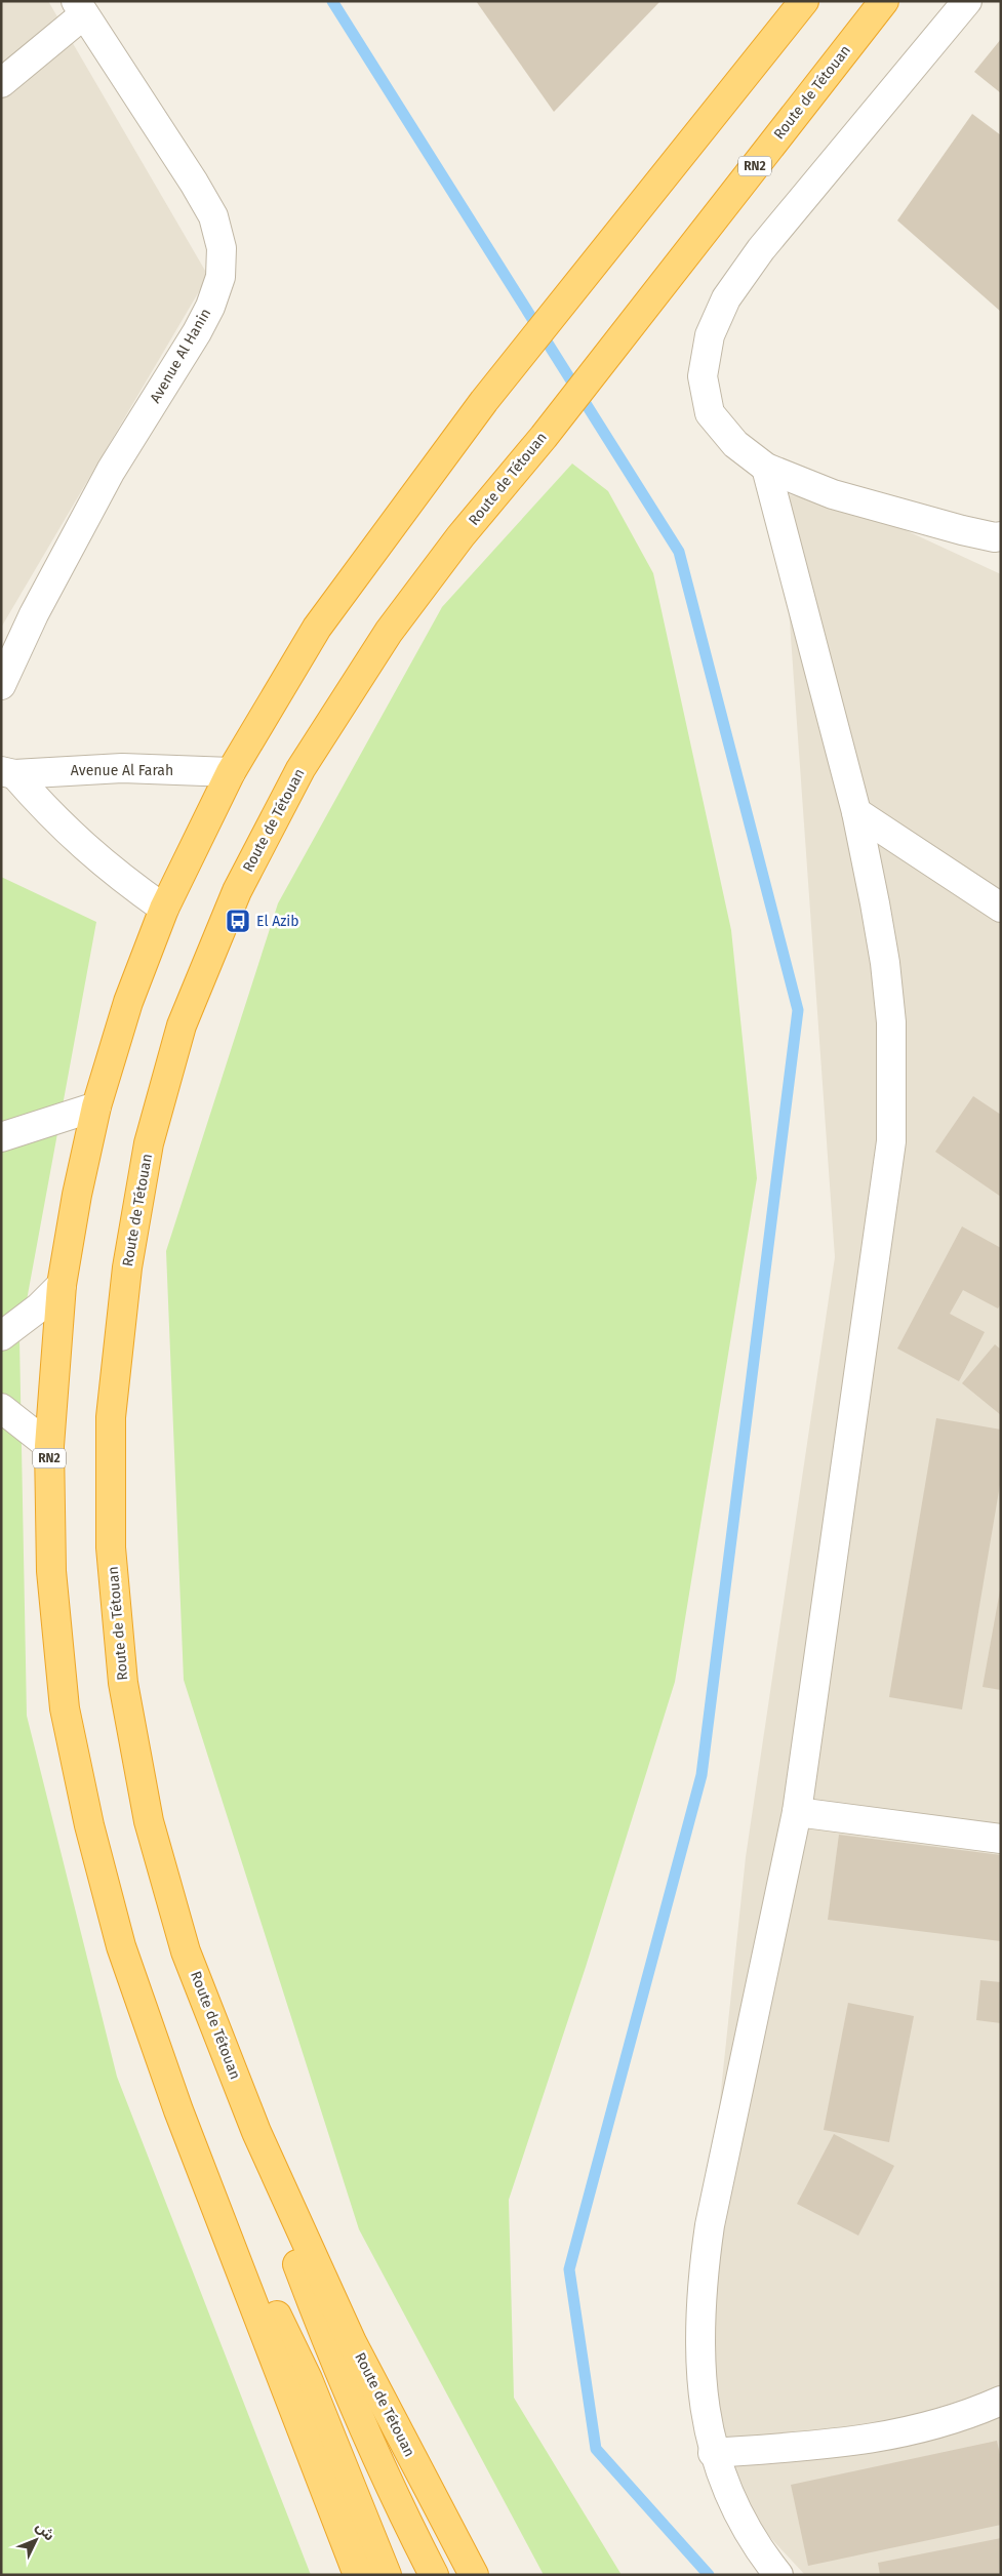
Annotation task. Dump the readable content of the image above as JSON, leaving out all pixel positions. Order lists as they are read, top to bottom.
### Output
{
  "streets": {
    "highway": ["Route de Tétouan", "RN2"],
    "street": ["Avenue Al Hanin", "Avenue Al Farah"]
  },
  "crossings": [
    ["RN2", "Avenue Al Farah"]
  ],
  "places": {
    "bus stop": ["El Azib"]
  },
  "north": "top right"
}
